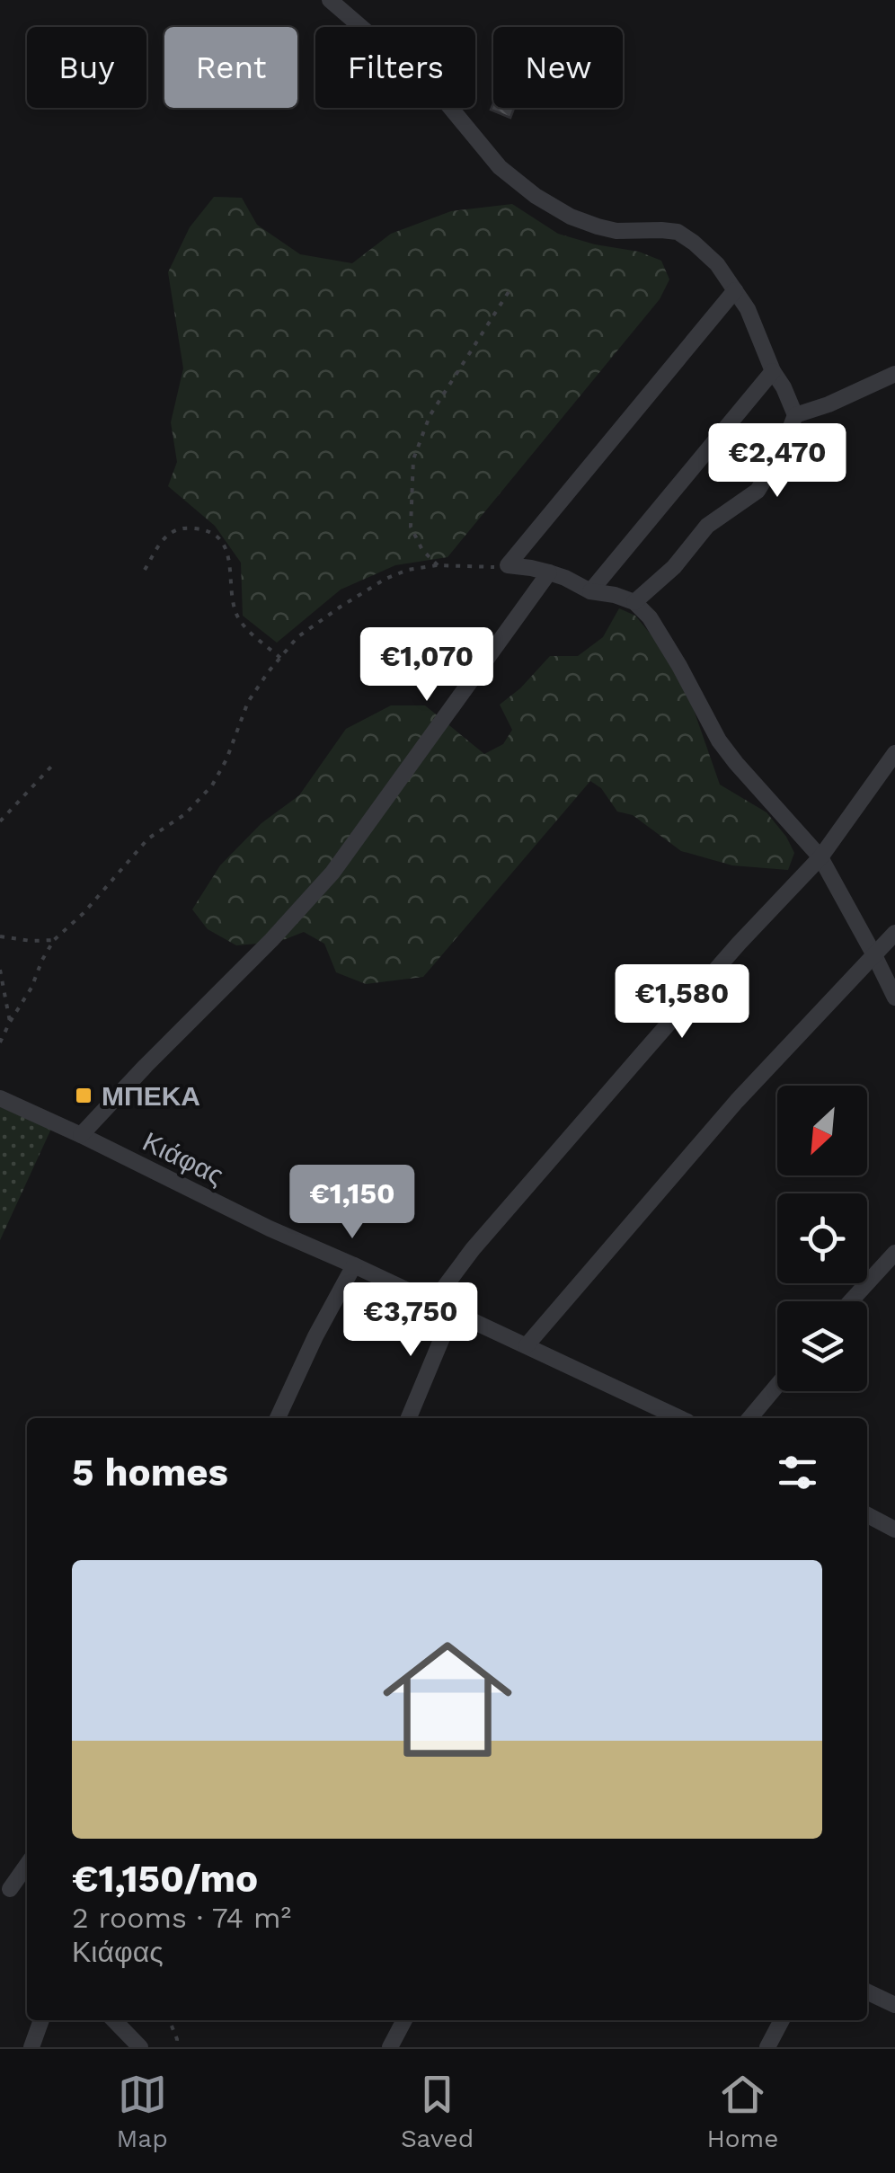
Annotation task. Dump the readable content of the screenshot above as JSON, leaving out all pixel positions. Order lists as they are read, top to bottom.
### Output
{
  "streets": {
    "street": ["Κιάφας"]
  },
  "places": {
    "transit": ["ΜΠΕΚΑ"]
  },
  "north": "bottom left",
  "page": {
    "chip": [
      "Buy",
      "Rent",
      "Filters",
      "New"
    ],
    "price": [
      "€2,470",
      "€1,070",
      "€1,580",
      "€1,150",
      "€3,750"
    ],
    "heading": "5 homes",
    "list": [
      {
        "name": "€1,150/mo",
        "note": "2 rooms · 74 m² · Κιάφας"
      }
    ],
    "tabs": ["Map", "Saved", "Home"]
  }
}
